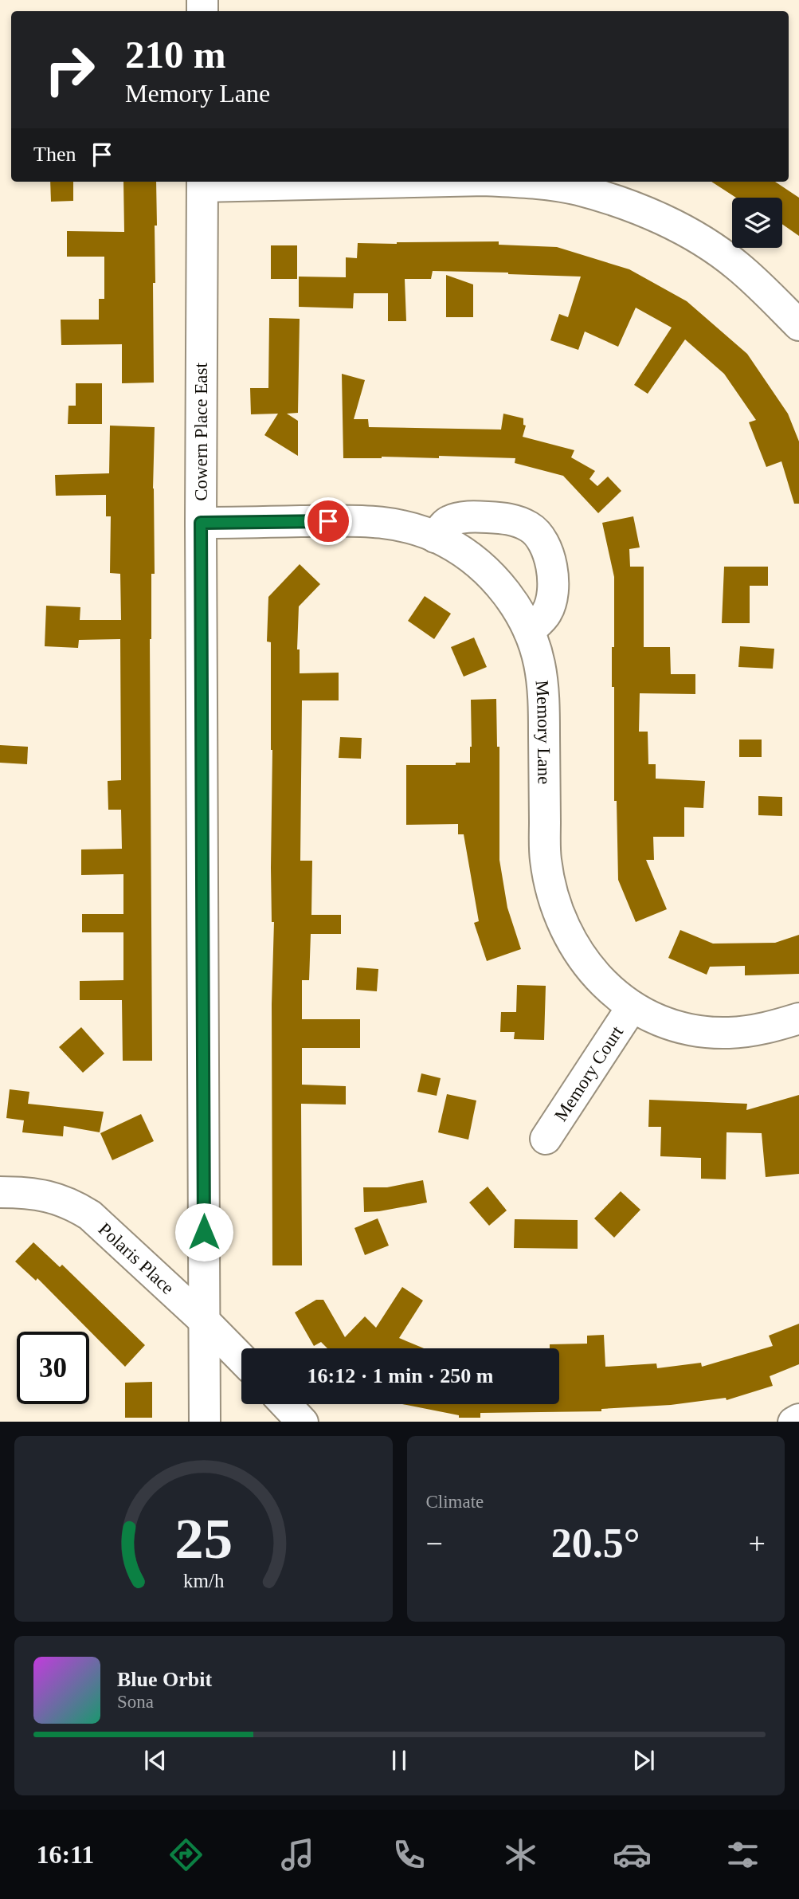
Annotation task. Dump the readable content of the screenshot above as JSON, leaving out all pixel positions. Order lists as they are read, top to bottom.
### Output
{
  "streets": {
    "street": [
      "Cowern Place East",
      "Memory Lane",
      "Memory Court",
      "Polaris Place"
    ]
  },
  "crossings": [
    ["Cowern Place East", "Memory Lane"],
    ["Cowern Place East", "Polaris Place"],
    ["Memory Lane", "Memory Court"]
  ],
  "page": {
    "turn": ["210 m", "Memory Lane"],
    "then": "Then",
    "limit": "30",
    "trip": "16:12 · 1 min · 250 m",
    "tile": "Climate",
    "heat": ["−", "20.5°", "+"],
    "song": ["Blue Orbit", "Sona"],
    "tabs": "16:11",
    "gauge": ["25", "km/h"]
  }
}
